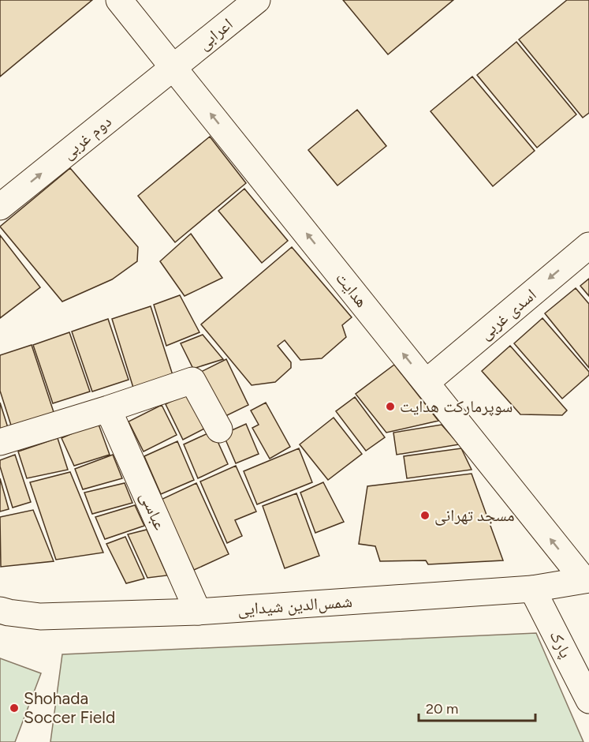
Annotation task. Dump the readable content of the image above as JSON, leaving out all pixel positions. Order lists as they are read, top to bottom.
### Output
{
  "streets": {
    "street": [
      "اعرابی",
      "دوم غربی",
      "هدایت",
      "اسدی غربی",
      "عباسی",
      "شمس‌الدین شیدایی",
      "پارک"
    ]
  },
  "crossings": [
    ["اعرابی", "دوم غربی"],
    ["اعرابی", "هدایت"],
    ["دوم غربی", "هدایت"],
    ["هدایت", "اسدی غربی"],
    ["هدایت", "شمس‌الدین شیدایی"],
    ["عباسی", "شمس‌الدین شیدایی"],
    ["شمس‌الدین شیدایی", "پارک"]
  ],
  "one_way": ["دوم غربی", "هدایت", "اسدی غربی"],
  "places": ["سوپرمارکت هدایت", "مسجد تهرانی", "Shohada Soccer Field"],
  "scale_bar": "20 m"
}
